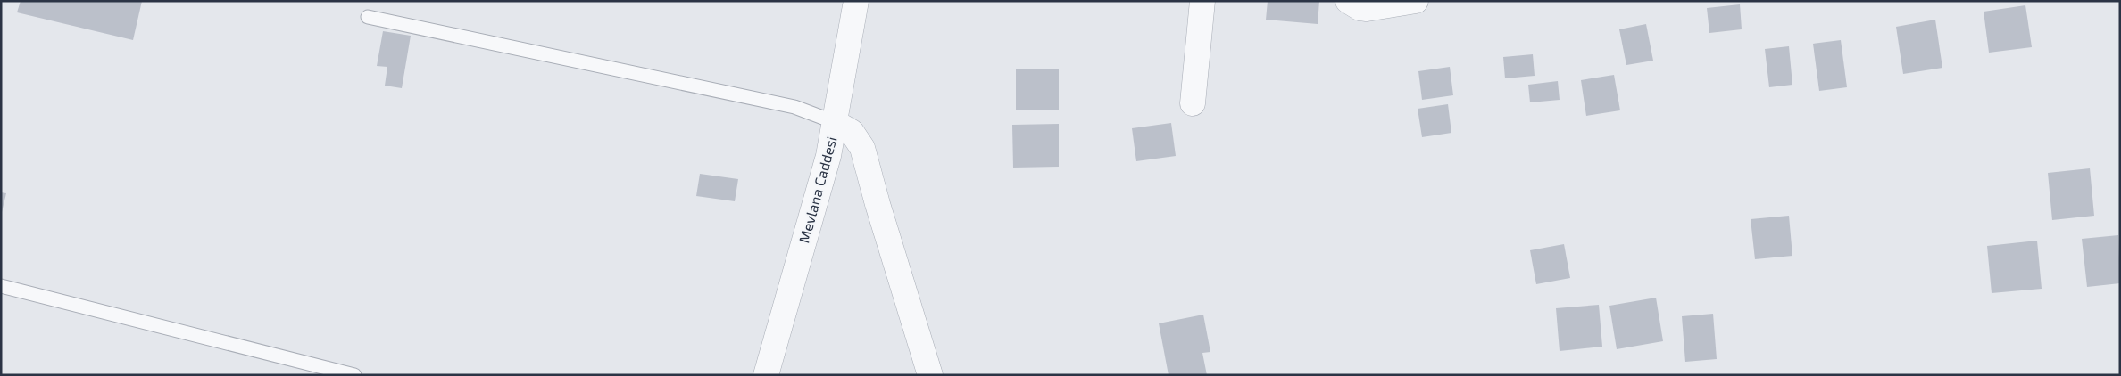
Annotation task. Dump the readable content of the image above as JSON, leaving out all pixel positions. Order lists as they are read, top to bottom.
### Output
{
  "streets": {
    "street": ["Mevlana Caddesi"]
  }
}
